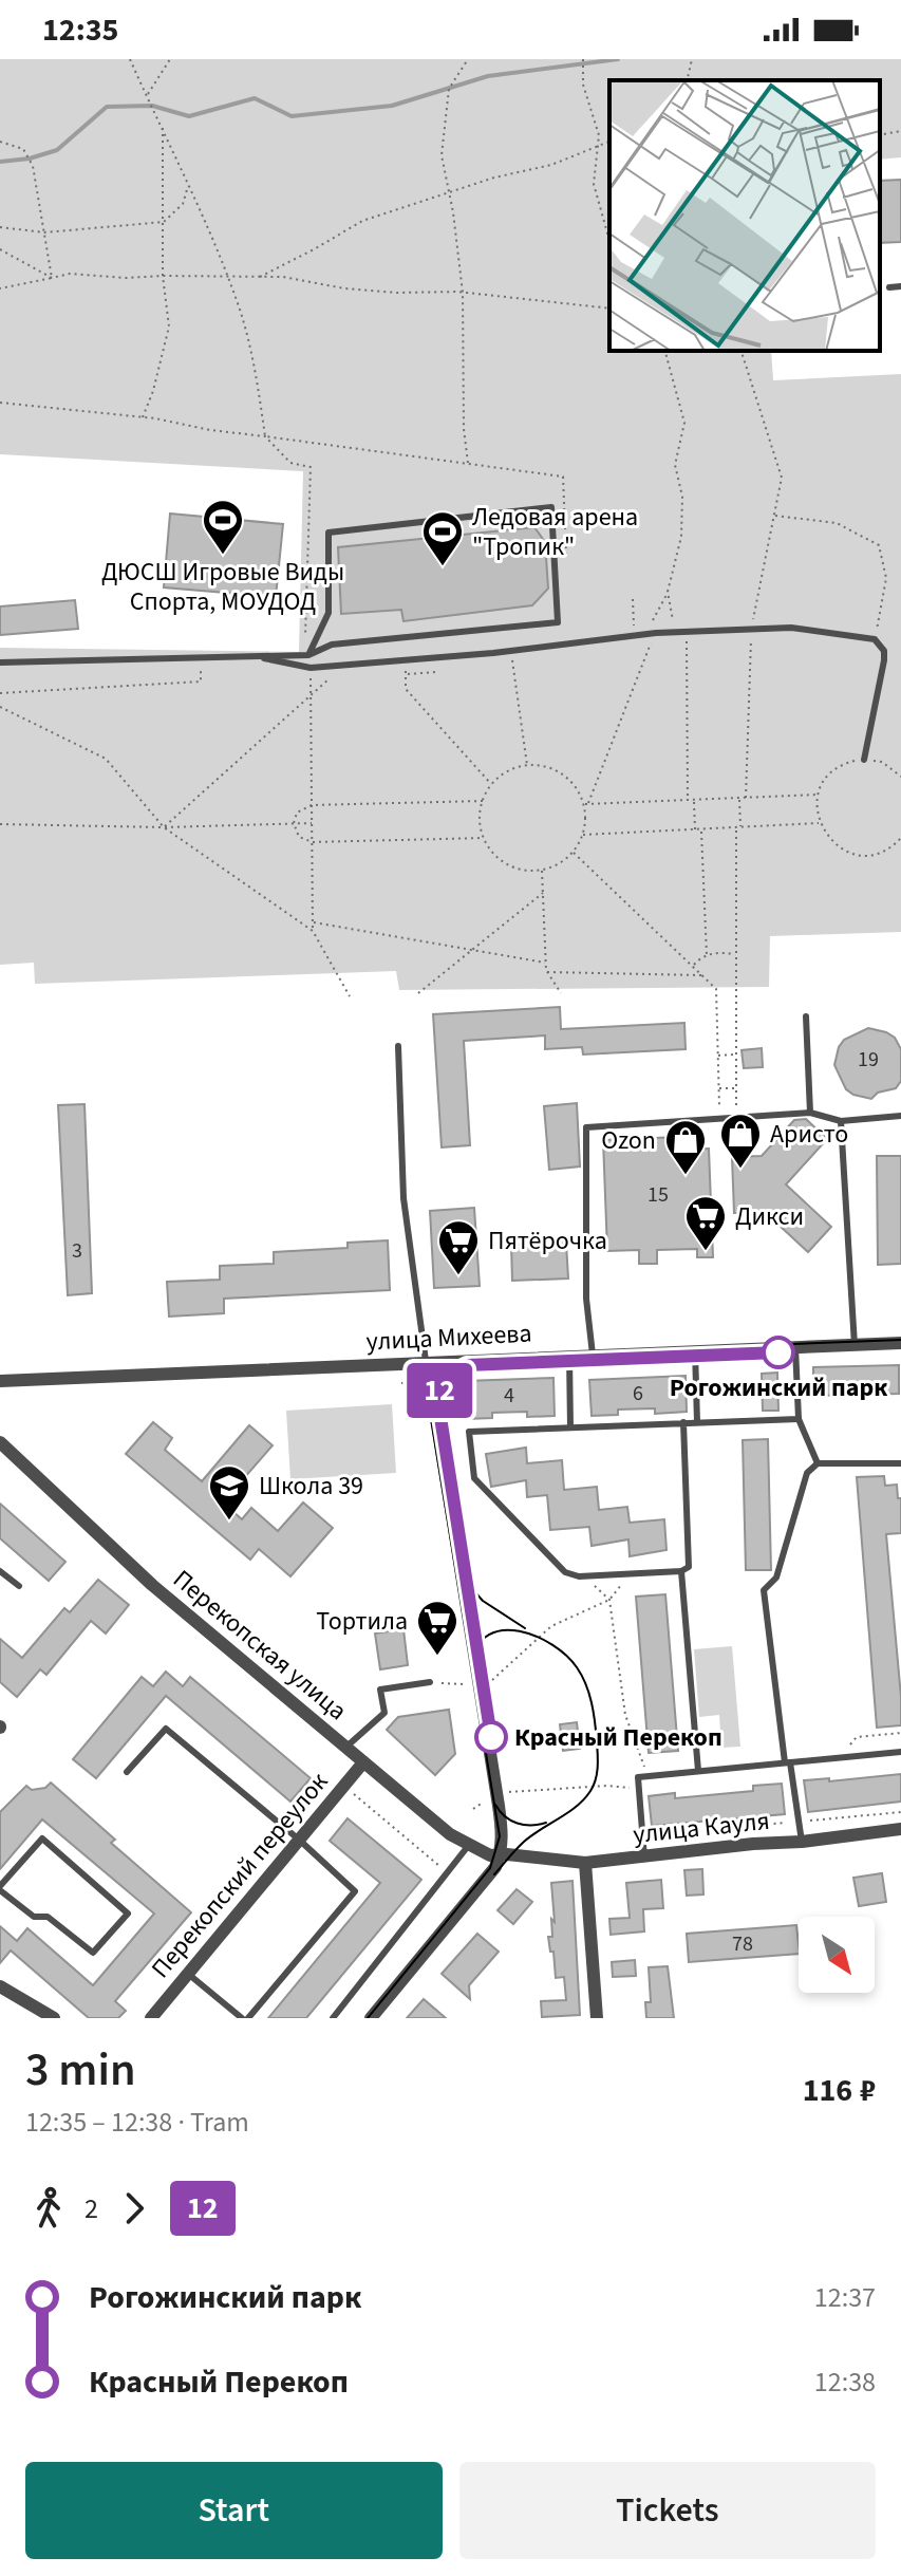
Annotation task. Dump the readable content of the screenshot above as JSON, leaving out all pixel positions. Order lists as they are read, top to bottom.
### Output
{
  "streets": {
    "street": [
      "улица Михеева",
      "Перекопская улица",
      "улица Кауля",
      "Перекопский переулок"
    ]
  },
  "crossings": [
    ["Перекопская улица", "улица Кауля"],
    ["Перекопская улица", "Перекопский переулок"]
  ],
  "places": {
    "sports": ["ДЮСШ Игровые Виды Спорта, МОУДОД", "Ледовая арена \"Тропик\""],
    "shop": ["Аристо", "Ozon"],
    "supermarket": ["Дикси", "Пятёрочка", "Тортила"],
    "other": ["Рогожинский парк", "Красный Перекоп"],
    "school or university": ["Школа 39"]
  },
  "lines": ["tram line 12"],
  "house_numbers": [
    "19",
    "15",
    "3",
    "6",
    "4",
    "78"
  ],
  "north": "bottom right",
  "page": {
    "status": "12:35",
    "on_map": "12",
    "heading": ["3 min", "12:35 – 12:38 · Tram", "116 ₽"],
    "legs": ["2", "12"],
    "list": [
      {
        "name": "Рогожинский парк",
        "value": "12:37"
      },
      {
        "name": "Красный Перекоп",
        "value": "12:38"
      }
    ],
    "buttons": ["Start", "Tickets"]
  }
}
